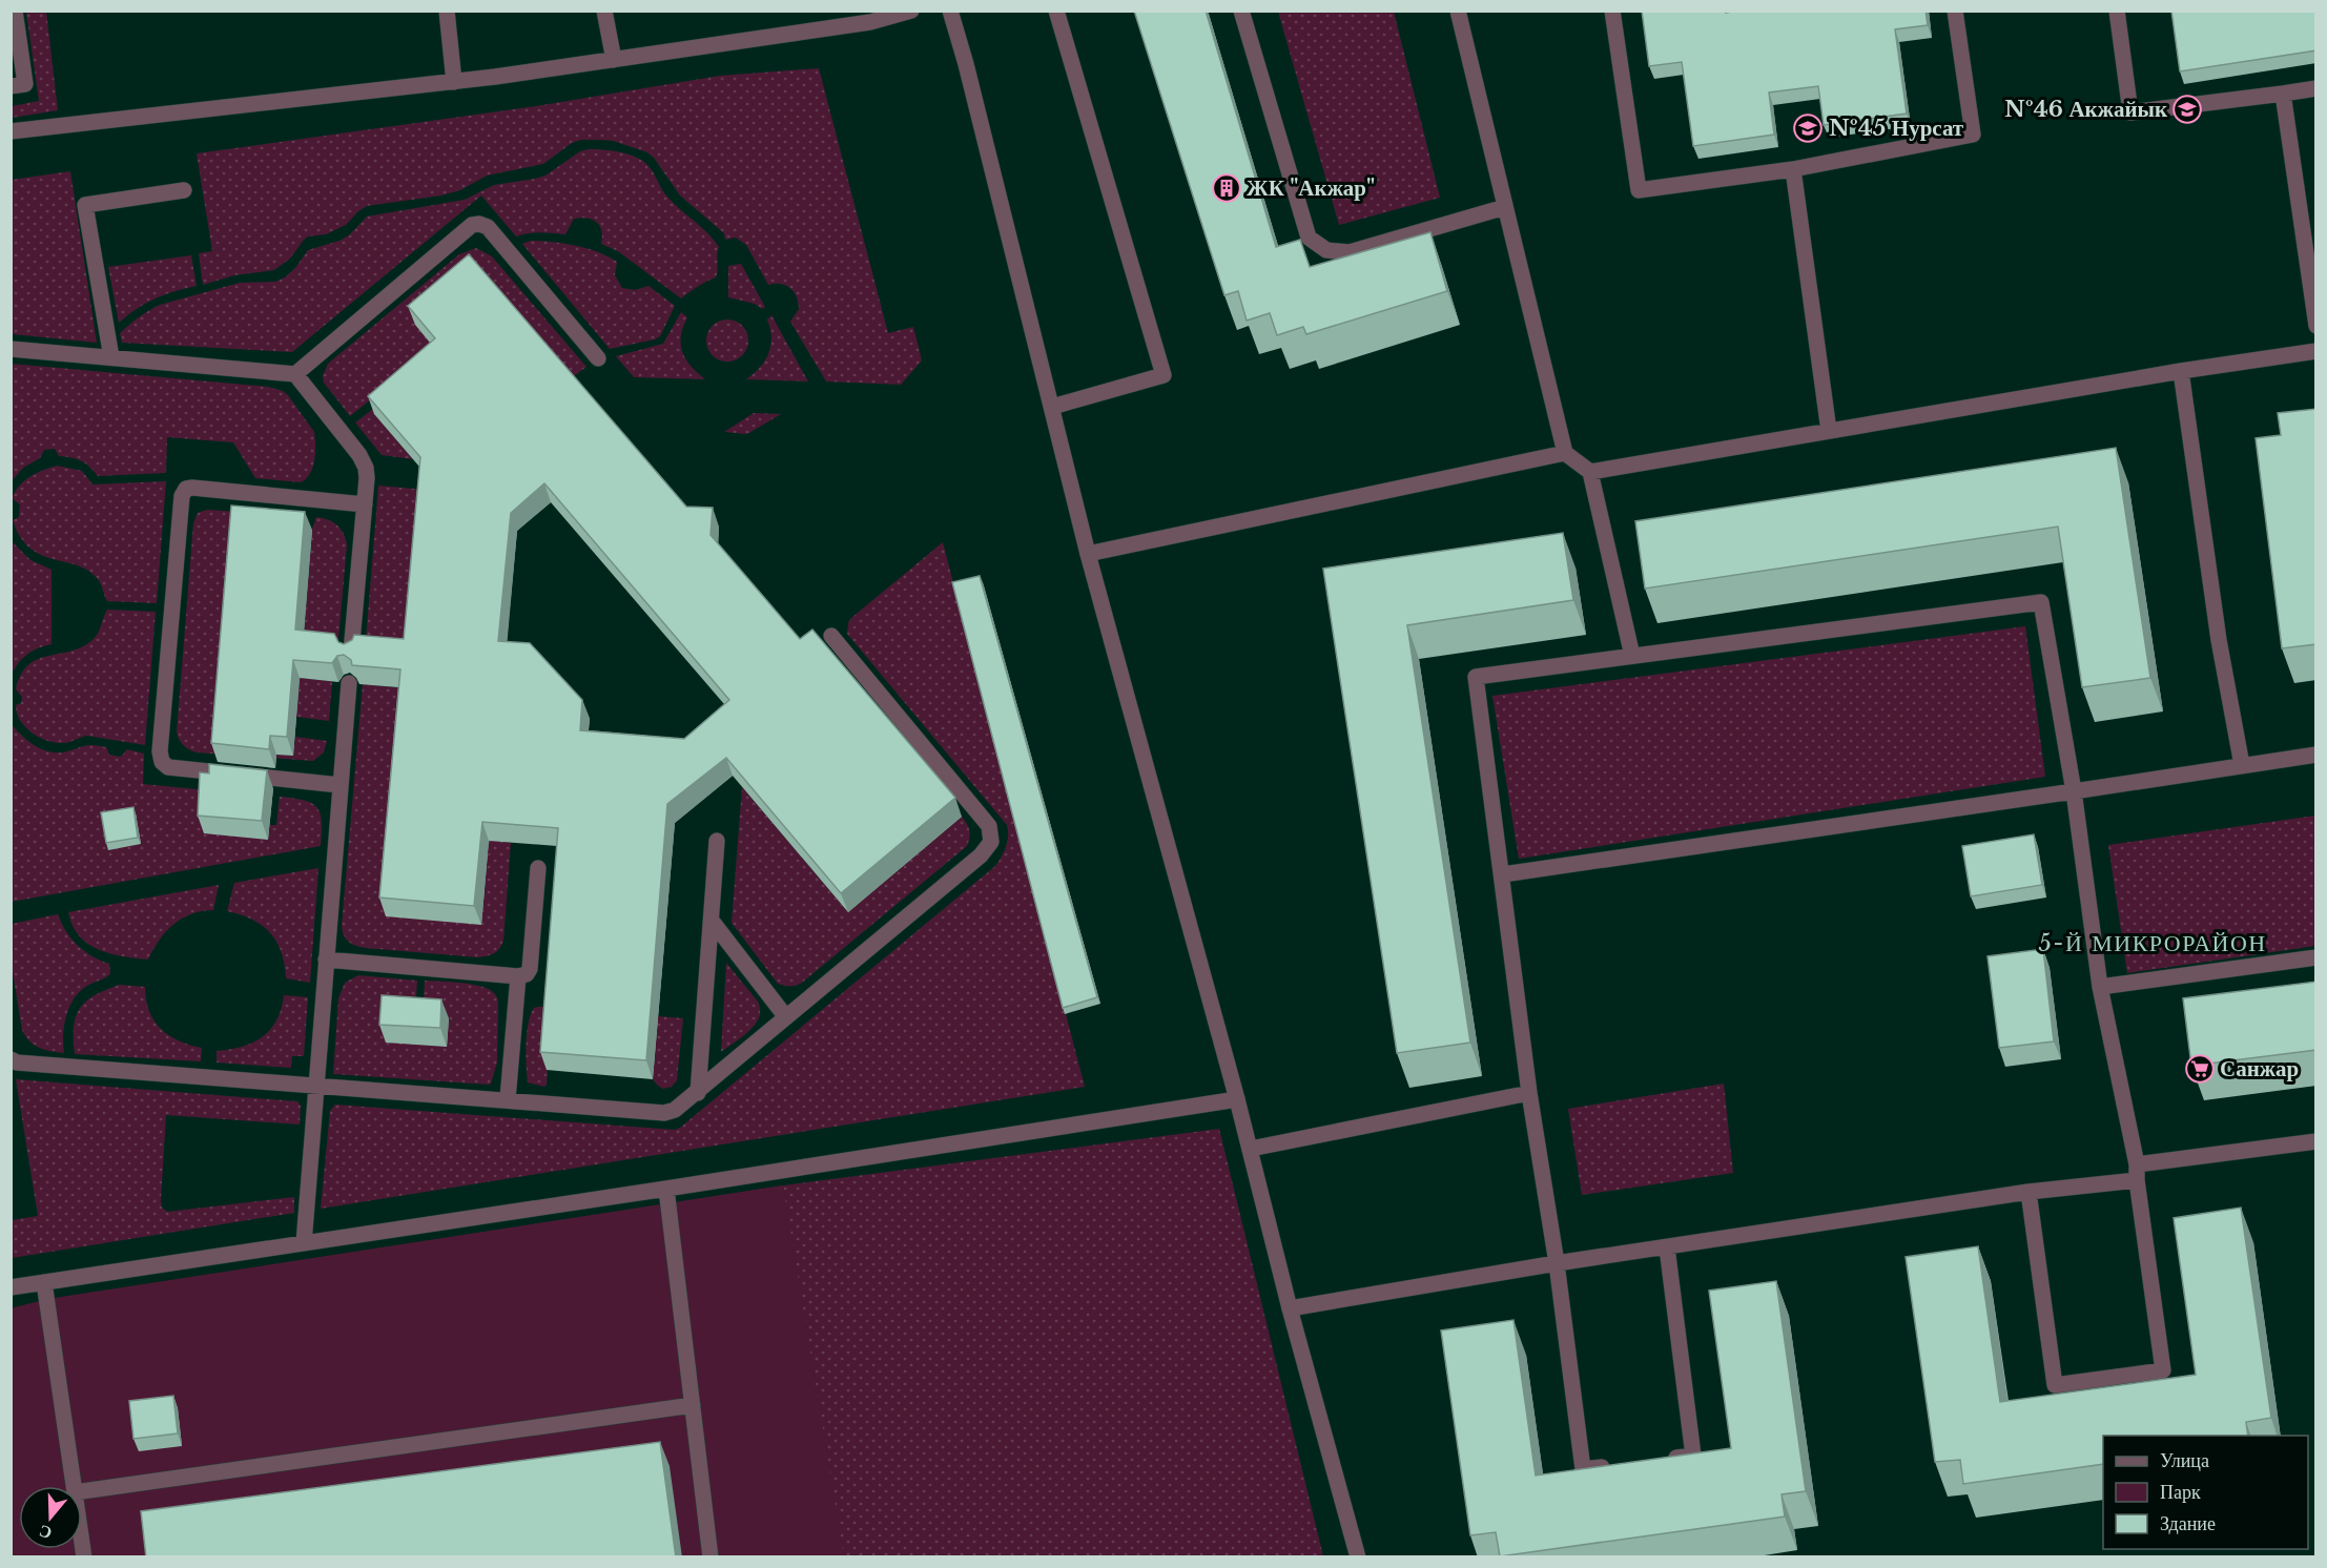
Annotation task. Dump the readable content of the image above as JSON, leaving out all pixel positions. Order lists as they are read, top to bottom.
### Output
{
  "districts": ["5-Й МИКРОРАЙОН"],
  "places": {
    "school or university": ["№46 Акжайык", "№45 Нурсат"],
    "building": ["ЖК \"Акжар\""],
    "supermarket": ["Санжар"]
  },
  "legend": ["Улица", "Парк", "Здание"],
  "north": "bottom"
}
